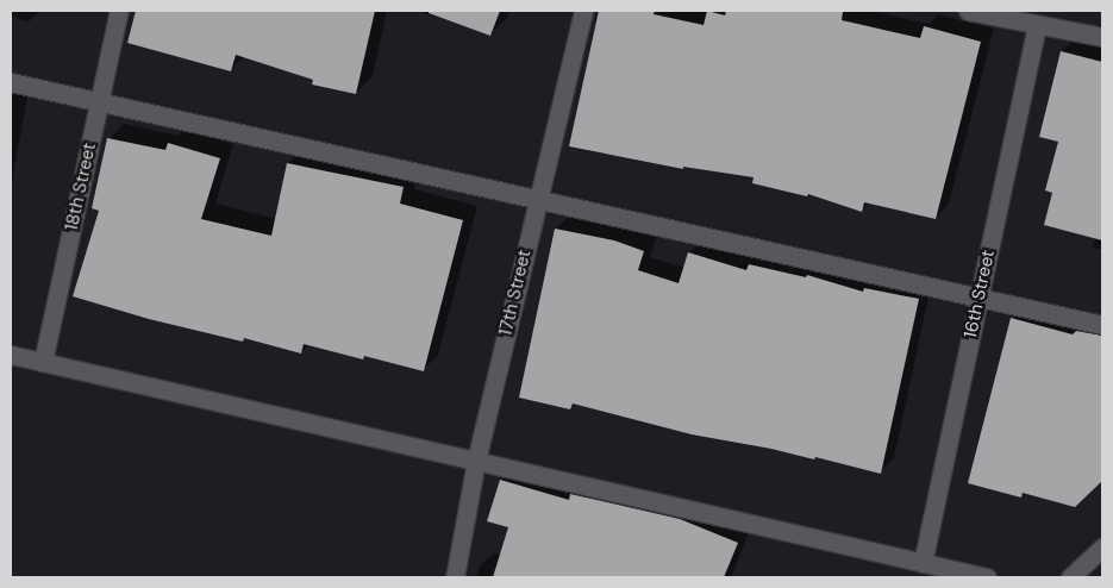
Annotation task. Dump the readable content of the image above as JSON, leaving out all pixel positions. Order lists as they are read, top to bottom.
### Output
{
  "streets": {
    "street": ["18th Street", "17th Street", "16th Street"]
  }
}
